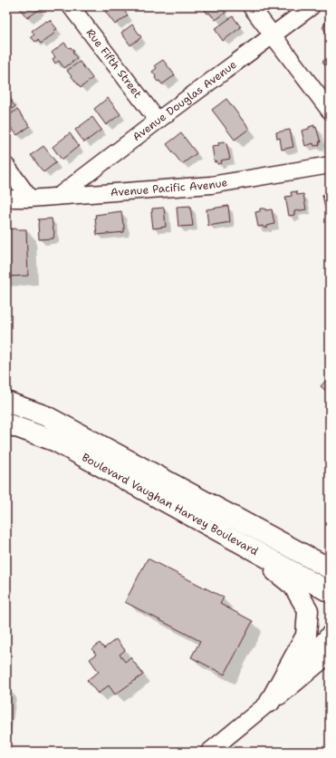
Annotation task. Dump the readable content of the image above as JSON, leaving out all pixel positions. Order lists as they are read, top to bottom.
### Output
{
  "streets": {
    "main road": ["Boulevard Vaughan Harvey Boulevard"],
    "street": ["Rue Fifth Street", "Avenue Douglas Avenue", "Avenue Pacific Avenue"]
  },
  "crossings": [
    ["Rue Fifth Street", "Avenue Douglas Avenue"],
    ["Avenue Douglas Avenue", "Avenue Pacific Avenue"]
  ]
}
